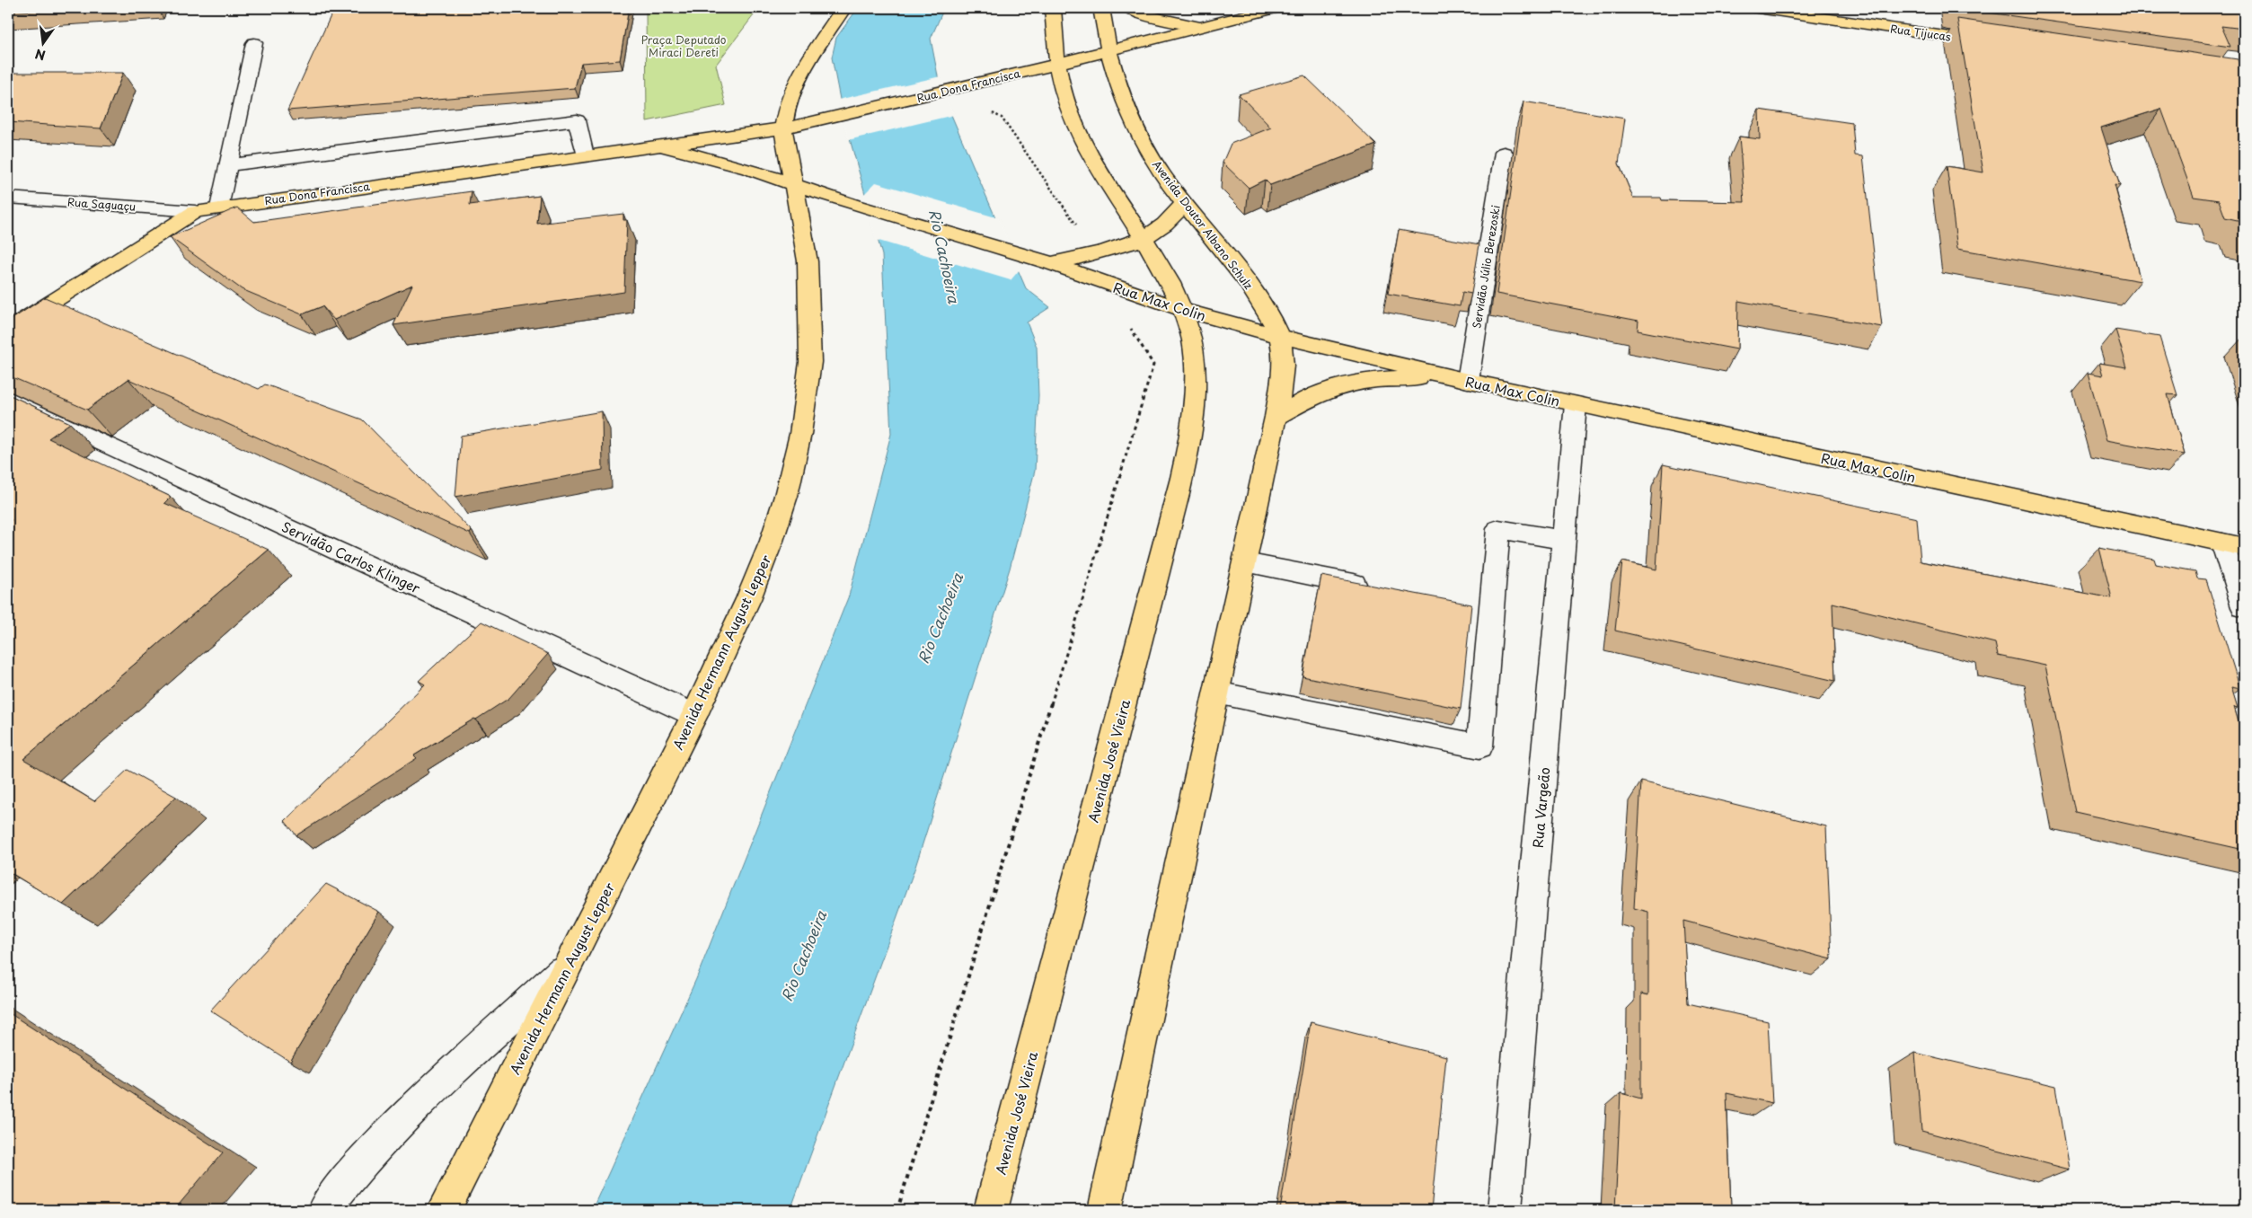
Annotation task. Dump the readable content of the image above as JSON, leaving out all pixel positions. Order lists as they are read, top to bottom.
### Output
{
  "streets": {
    "main road": [
      "Rua Tijucas",
      "Rua Dona Francisca",
      "Avenida Doutor Albano Schulz",
      "Rua Max Colin",
      "Avenida Hermann August Lepper",
      "Avenida José Vieira"
    ],
    "street": [
      "Rua Saguaçu",
      "Servidão Júlio Berezoski",
      "Servidão Carlos Klinger",
      "Rua Vargeão"
    ]
  },
  "crossings": [
    ["Rua Dona Francisca", "Rua Saguaçu"],
    ["Rua Dona Francisca", "Avenida Doutor Albano Schulz"],
    ["Rua Dona Francisca", "Rua Max Colin"],
    ["Rua Dona Francisca", "Avenida Hermann August Lepper"],
    ["Avenida Doutor Albano Schulz", "Rua Max Colin"],
    ["Servidão Júlio Berezoski", "Rua Max Colin"],
    ["Rua Max Colin", "Avenida Hermann August Lepper"],
    ["Rua Max Colin", "Avenida José Vieira"],
    ["Rua Max Colin", "Rua Vargeão"],
    ["Servidão Carlos Klinger", "Avenida Hermann August Lepper"]
  ],
  "water": ["Rio Cachoeira"],
  "parks": ["Praça Deputado Miraci Dereti"],
  "north": "bottom"
}
